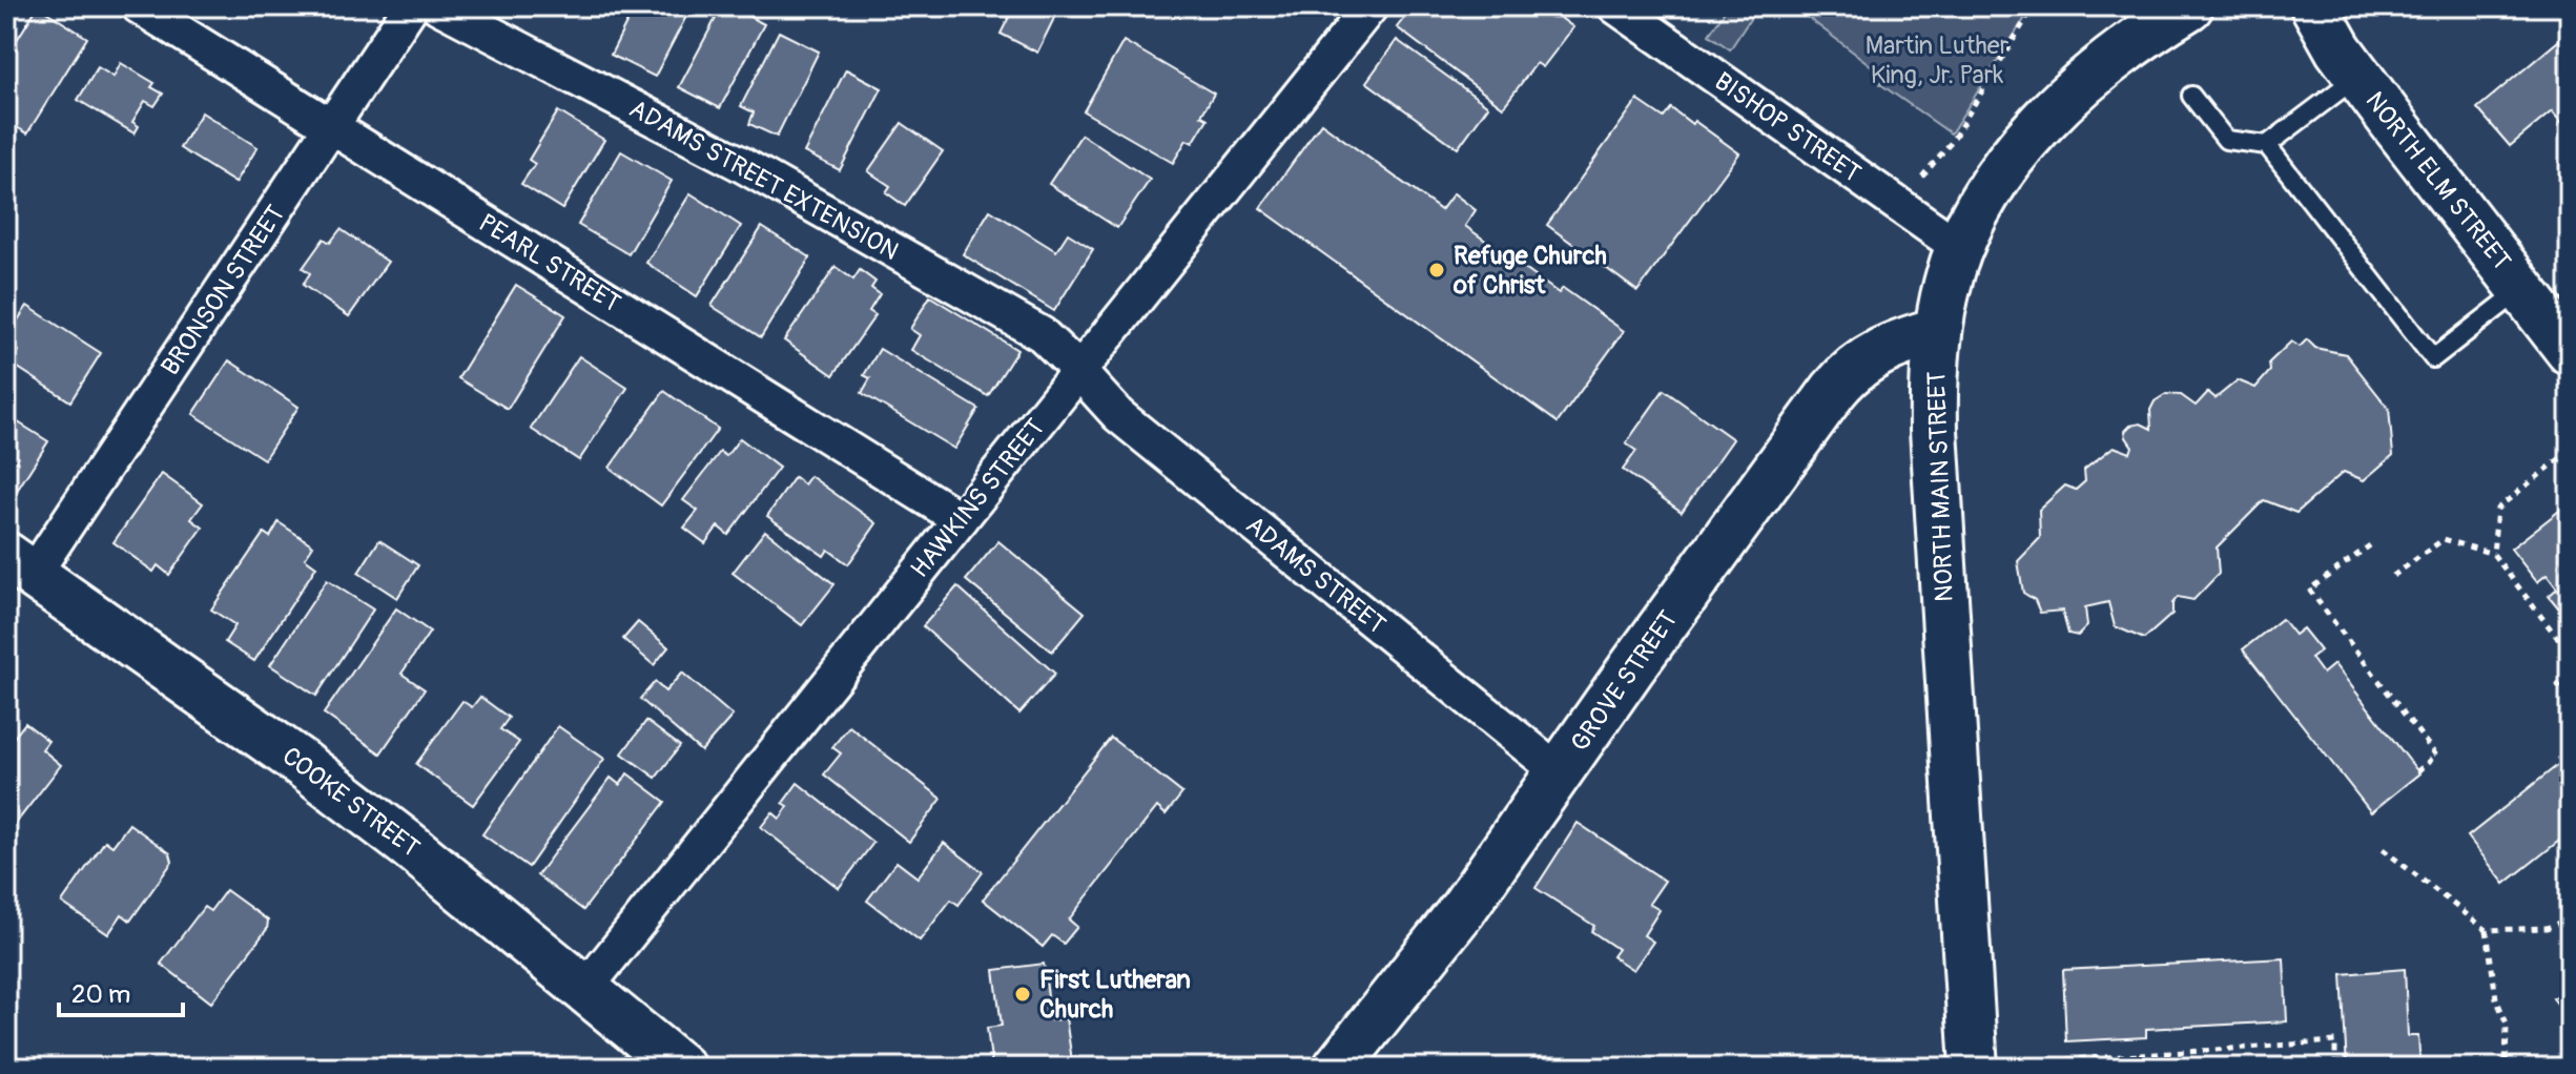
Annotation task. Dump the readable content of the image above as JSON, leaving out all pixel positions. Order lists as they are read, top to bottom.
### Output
{
  "streets": {
    "main road": [
      "NORTH ELM STREET",
      "NORTH MAIN STREET",
      "GROVE STREET",
      "COOKE STREET"
    ],
    "street": [
      "BISHOP STREET",
      "ADAMS STREET EXTENSION",
      "PEARL STREET",
      "BRONSON STREET",
      "HAWKINS STREET",
      "ADAMS STREET"
    ]
  },
  "crossings": [
    ["BISHOP STREET", "NORTH MAIN STREET"],
    ["ADAMS STREET EXTENSION", "HAWKINS STREET"],
    ["ADAMS STREET EXTENSION", "ADAMS STREET"],
    ["PEARL STREET", "BRONSON STREET"],
    ["PEARL STREET", "HAWKINS STREET"],
    ["BRONSON STREET", "COOKE STREET"],
    ["NORTH MAIN STREET", "GROVE STREET"],
    ["HAWKINS STREET", "ADAMS STREET"],
    ["HAWKINS STREET", "COOKE STREET"],
    ["ADAMS STREET", "GROVE STREET"]
  ],
  "parks": ["Martin Luther King, Jr. Park"],
  "places": ["Refuge Church of Christ", "First Lutheran Church"],
  "scale_bar": "20 m"
}
